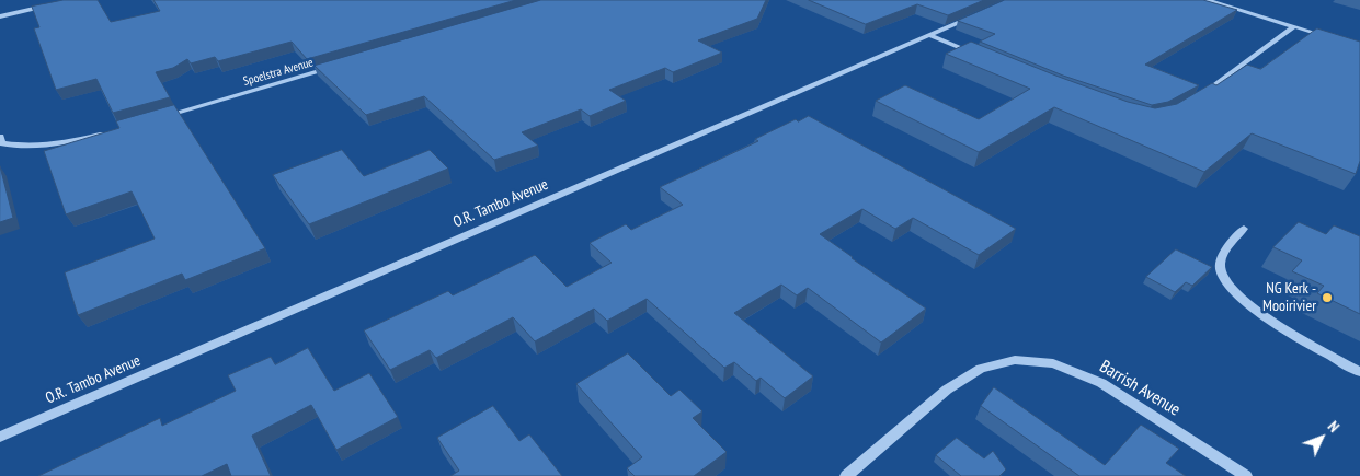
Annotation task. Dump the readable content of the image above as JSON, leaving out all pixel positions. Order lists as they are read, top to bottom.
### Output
{
  "streets": {
    "street": ["Spoelstra Avenue", "O.R. Tambo Avenue", "Barrish Avenue"]
  },
  "places": ["NG Kerk - Mooirivier"],
  "north": "top right"
}
